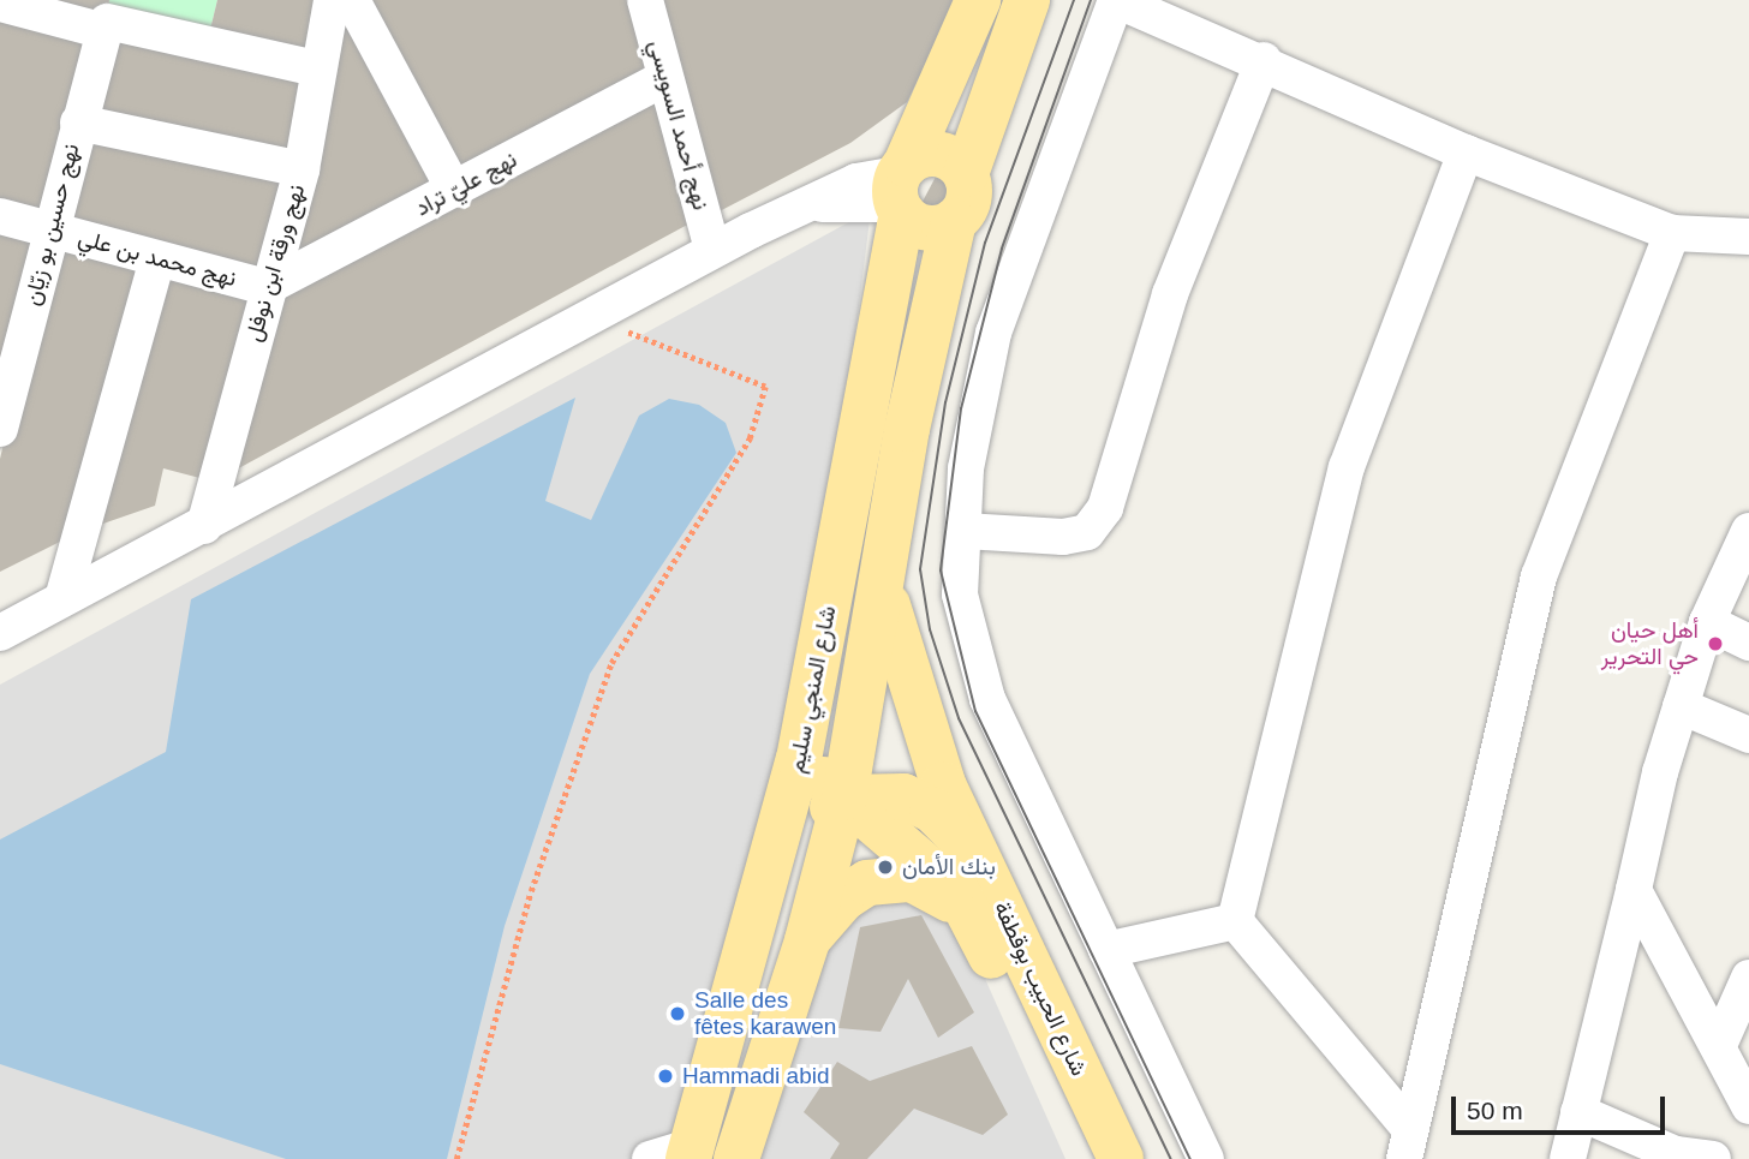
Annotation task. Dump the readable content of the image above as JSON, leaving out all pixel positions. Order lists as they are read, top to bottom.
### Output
{
  "streets": {
    "main road": ["شارع المنجي سليم", "شارع الحبيب بوقطفة"],
    "street": [
      "نهج أحمد السويسي",
      "نهج عليّ تراد",
      "نهج حسين بو زيّان",
      "نهج محمد بن علي",
      "نهج ورقة ابن نوفل"
    ]
  },
  "crossings": [
    ["نهج أحمد السويسي", "نهج عليّ تراد"],
    ["نهج عليّ تراد", "نهج محمد بن علي"],
    ["نهج عليّ تراد", "نهج ورقة ابن نوفل"],
    ["نهج حسين بو زيّان", "نهج محمد بن علي"],
    ["نهج محمد بن علي", "نهج ورقة ابن نوفل"],
    ["شارع المنجي سليم", "شارع الحبيب بوقطفة"]
  ],
  "places": [
    "أهل حيان حي التحرير",
    "بنك الأمان",
    "Salle des fêtes karawen",
    "Hammadi abid"
  ],
  "scale_bar": "50 m"
}
